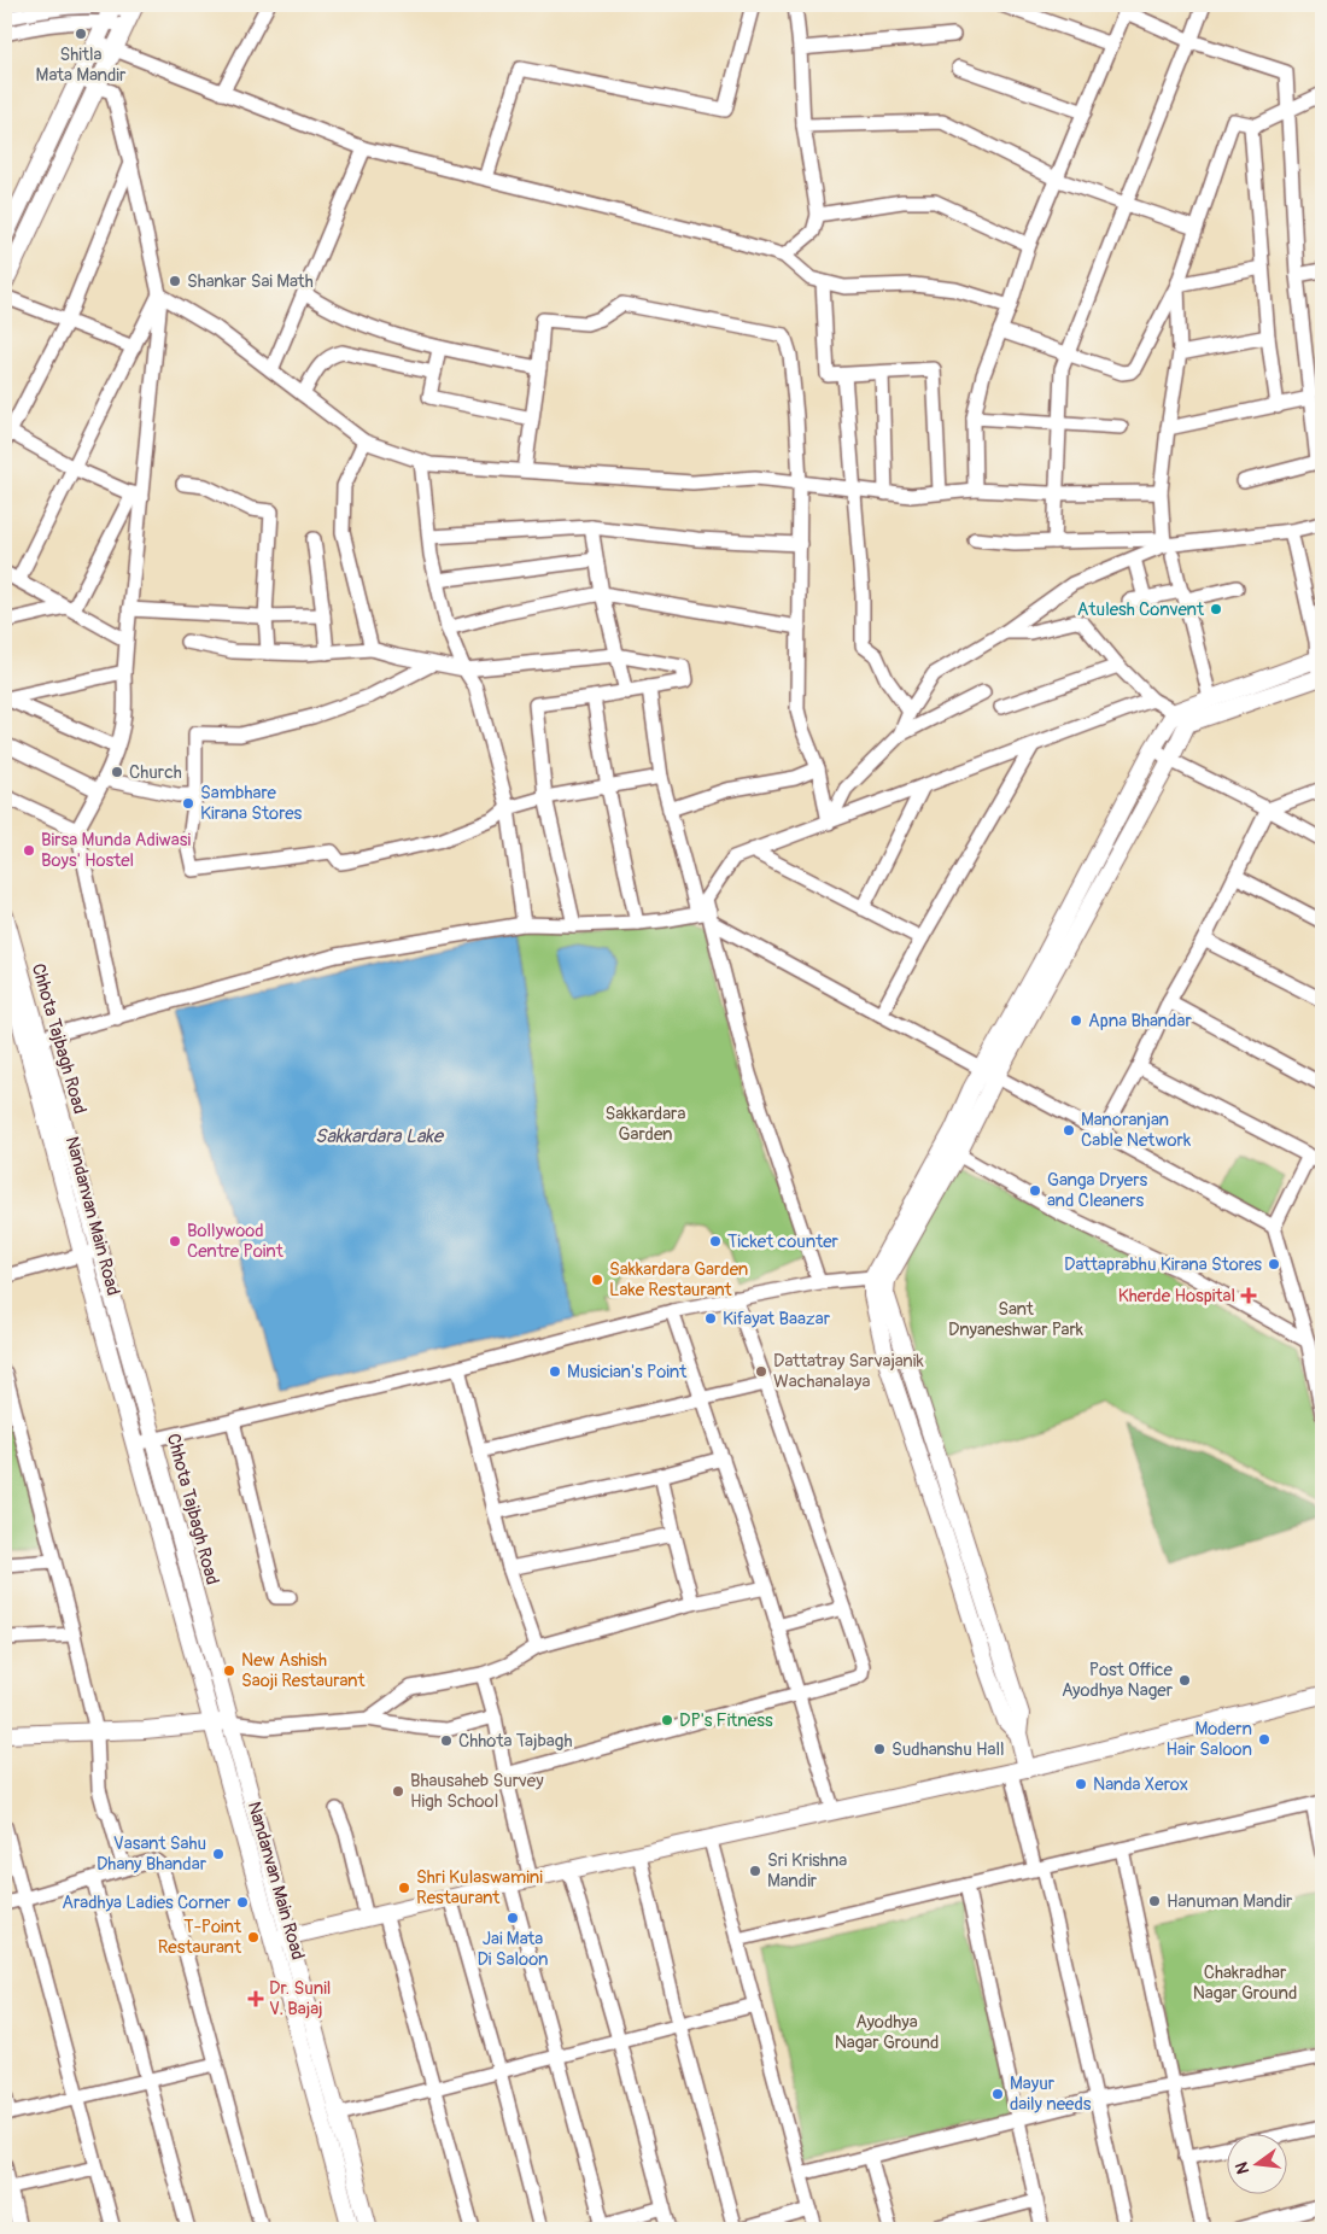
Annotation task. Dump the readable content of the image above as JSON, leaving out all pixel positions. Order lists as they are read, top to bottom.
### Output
{
  "streets": {
    "main road": ["Chhota Tajbagh Road", "Nandanvan Main Road"]
  },
  "crossings": [
    ["Chhota Tajbagh Road", "Nandanvan Main Road"]
  ],
  "water": ["Sakkardara Lake"],
  "parks": [
    "Sakkardara Garden",
    "Sant Dnyaneshwar Park",
    "Chakradhar Nagar Ground",
    "Ayodhya Nagar Ground"
  ],
  "places": {
    "other": [
      "Shitla Mata Mandir",
      "Shankar Sai Math",
      "Atulesh Convent",
      "Church",
      "Sambhare Kirana Stores",
      "Birsa Munda Adiwasi Boys' Hostel",
      "Apna Bhandar",
      "Manoranjan Cable Network",
      "Ganga Dryers and Cleaners",
      "Bollywood Centre Point",
      "Ticket counter",
      "Dattaprabhu Kirana Stores",
      "Sakkardara Garden Lake Restaurant",
      "Kifayat Baazar",
      "Musician's Point",
      "Dattatray Sarvajanik Wachanalaya",
      "New Ashish Saoji Restaurant",
      "Post Office Ayodhya Nager",
      "DP's Fitness",
      "Modern Hair Saloon",
      "Chhota Tajbagh",
      "Sudhanshu Hall",
      "Nanda Xerox",
      "Bhausaheb Survey High School",
      "Vasant Sahu Dhany Bhandar",
      "Sri Krishna Mandir",
      "Shri Kulaswamini Restaurant",
      "Hanuman Mandir",
      "Aradhya Ladies Corner",
      "Jai Mata Di Saloon",
      "T-Point Restaurant",
      "Mayur daily needs"
    ],
    "health": ["Kherde Hospital", "Dr. Sunil V. Bajaj"]
  },
  "north": "left"
}
